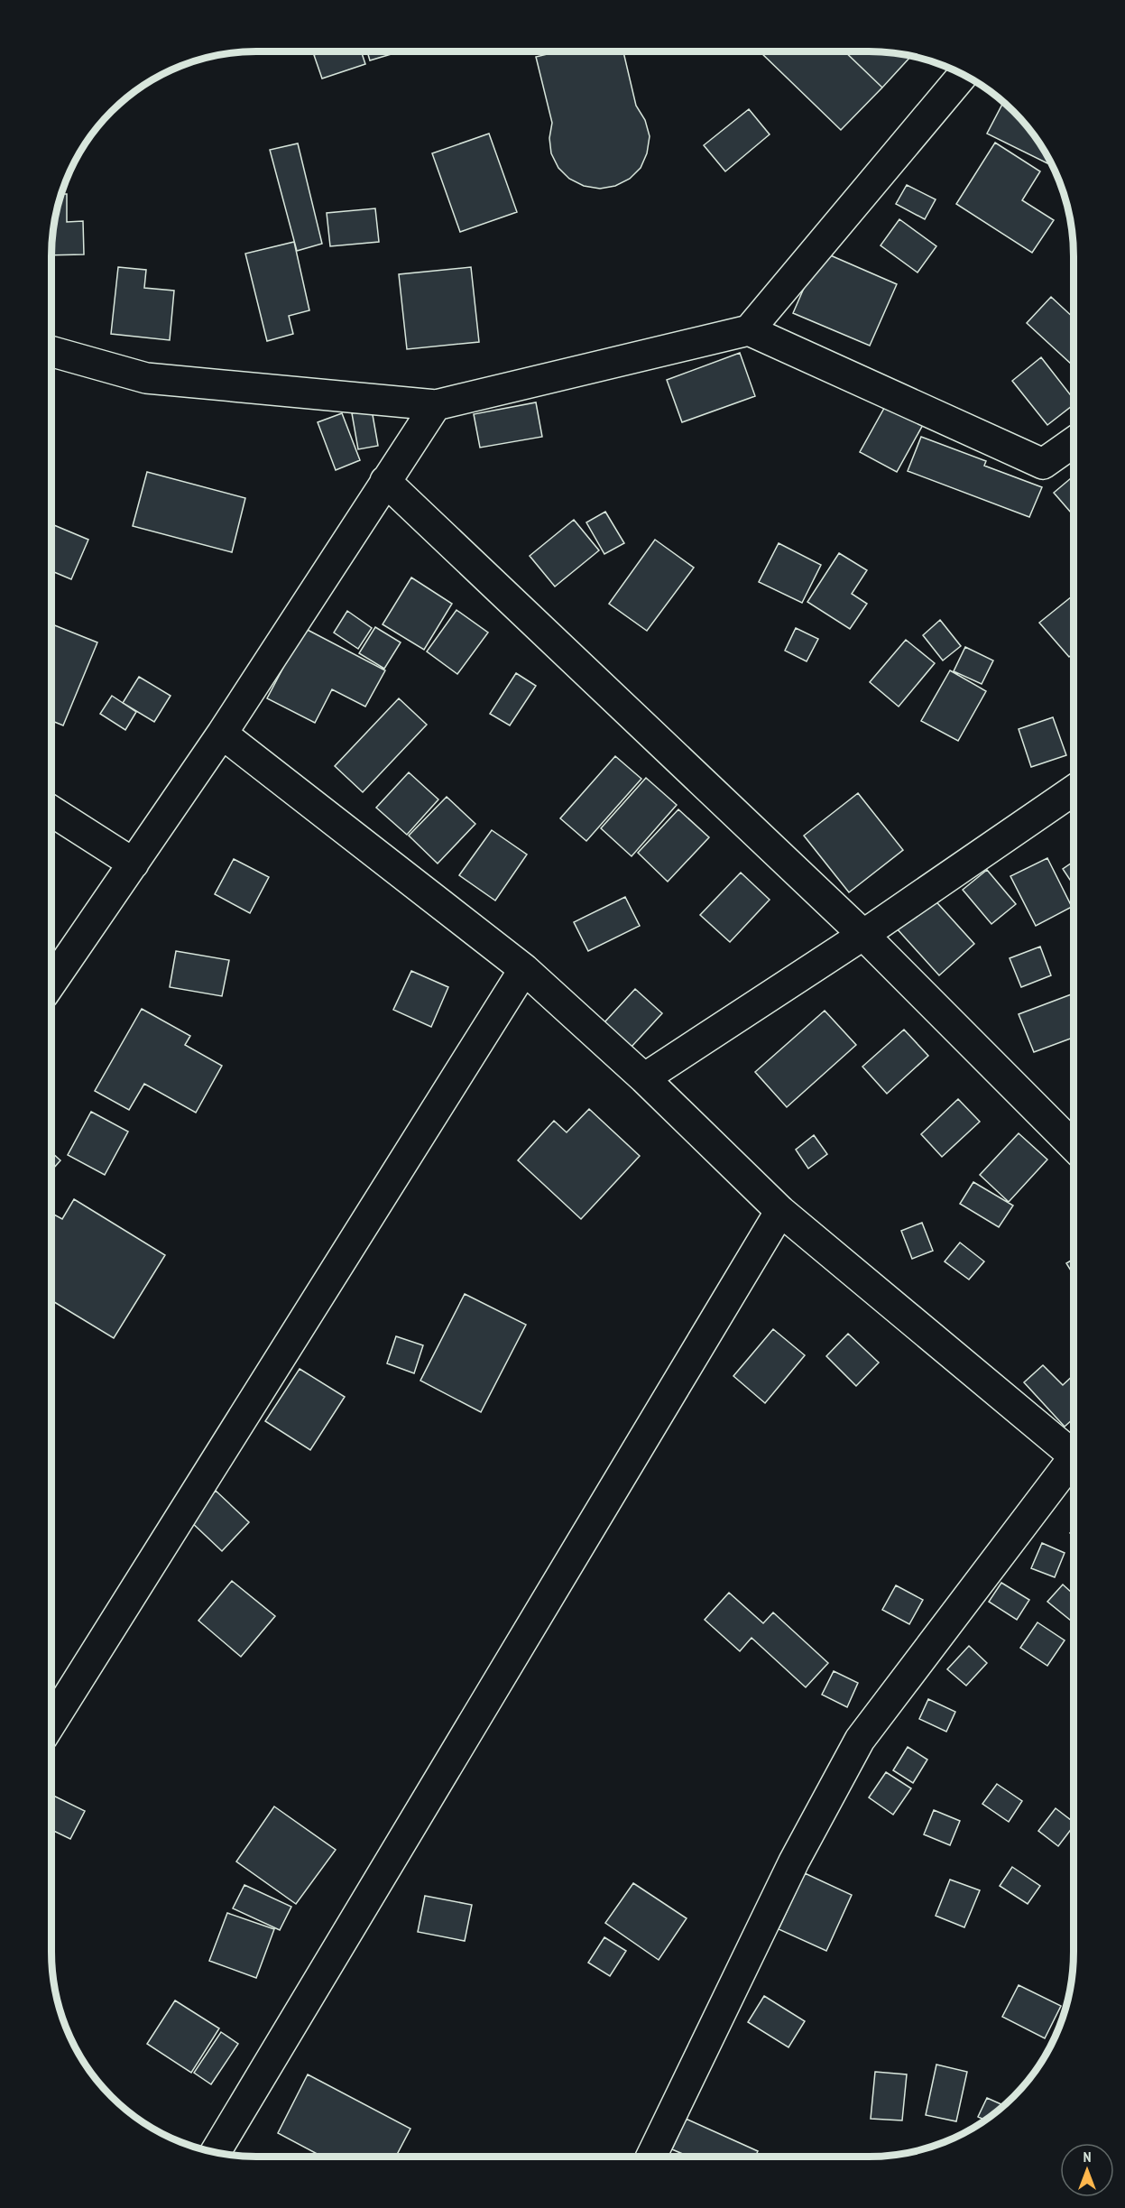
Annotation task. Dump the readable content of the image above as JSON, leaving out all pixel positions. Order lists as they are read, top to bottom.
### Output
{
  "north": "top"
}
